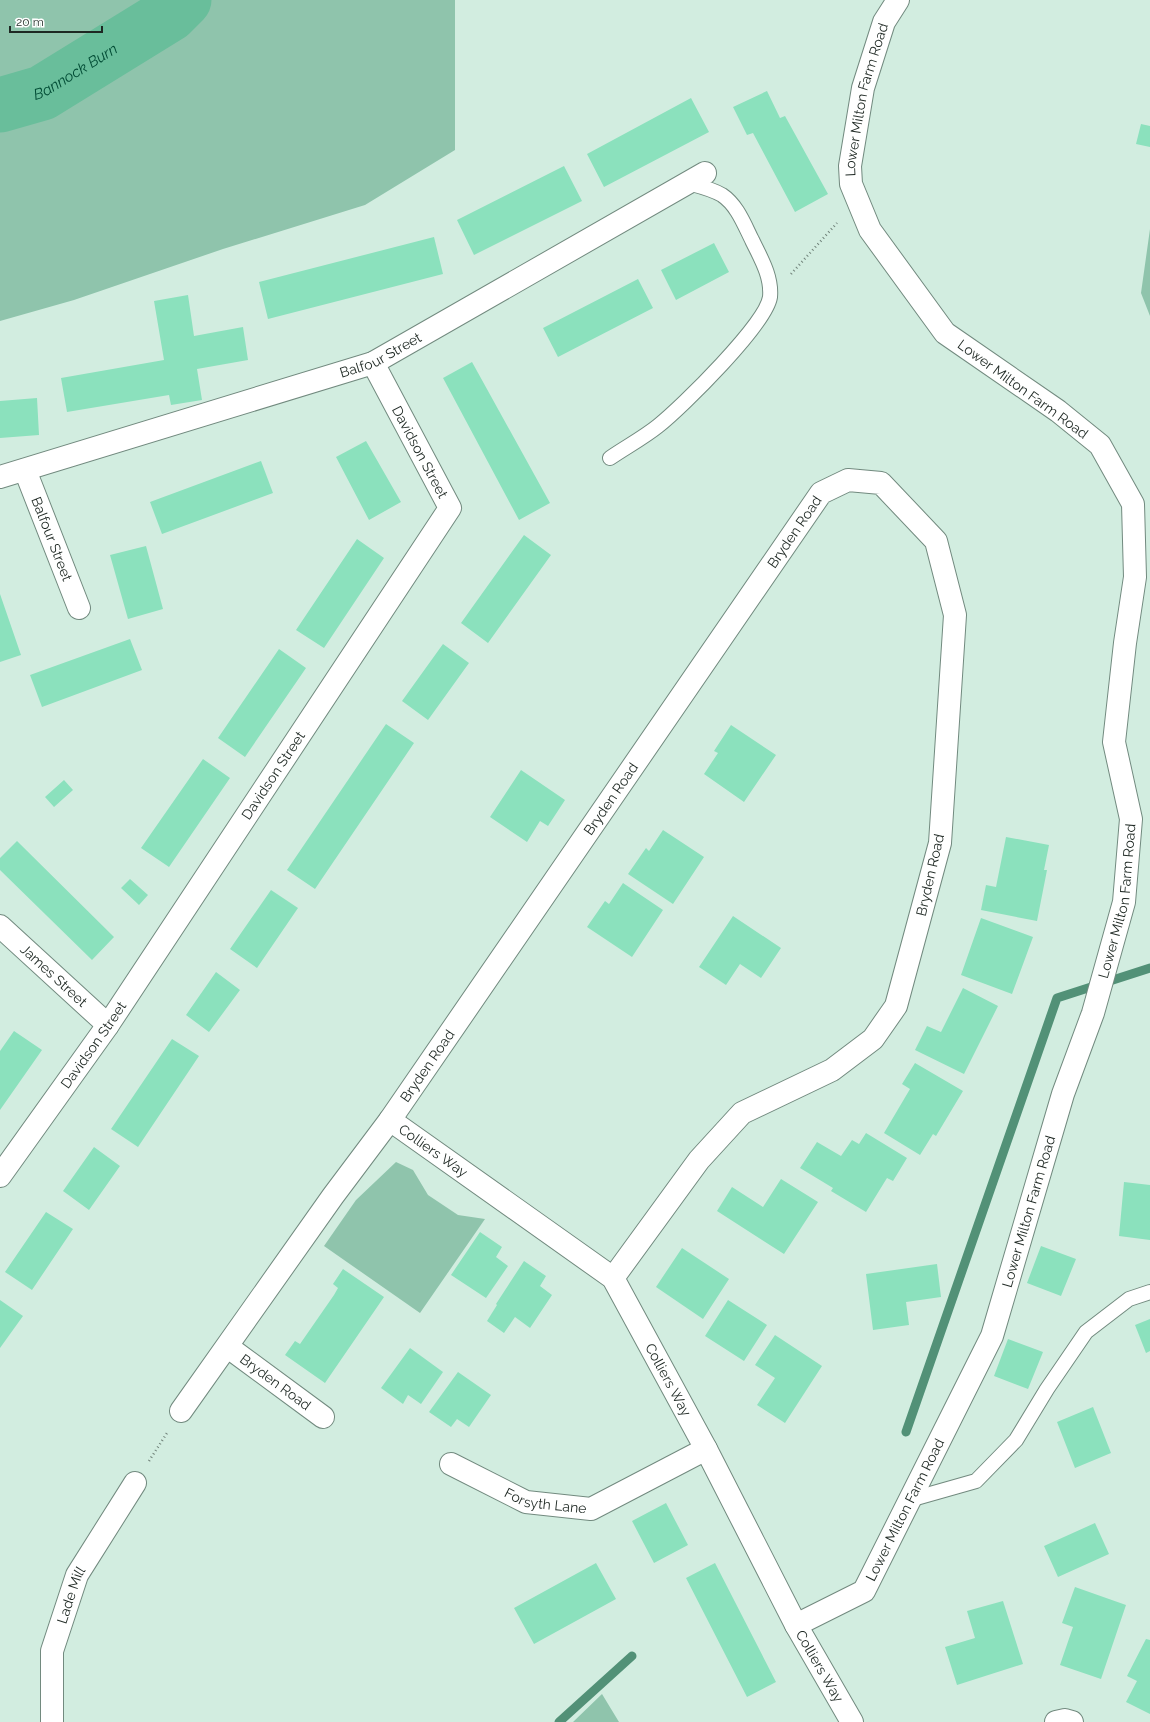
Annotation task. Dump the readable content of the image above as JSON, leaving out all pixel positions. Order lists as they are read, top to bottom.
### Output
{
  "streets": {
    "street": [
      "Lower Milton Farm Road",
      "Balfour Street",
      "Davidson Street",
      "Bryden Road",
      "James Street",
      "Colliers Way",
      "Forsyth Lane",
      "Lade Mill"
    ]
  },
  "crossings": [
    ["Lower Milton Farm Road", "Colliers Way"],
    ["Balfour Street", "Davidson Street"],
    ["Davidson Street", "James Street"],
    ["Bryden Road", "Colliers Way"],
    ["Colliers Way", "Forsyth Lane"]
  ],
  "water": ["Bannock Burn"],
  "scale_bar": "20 m"
}
